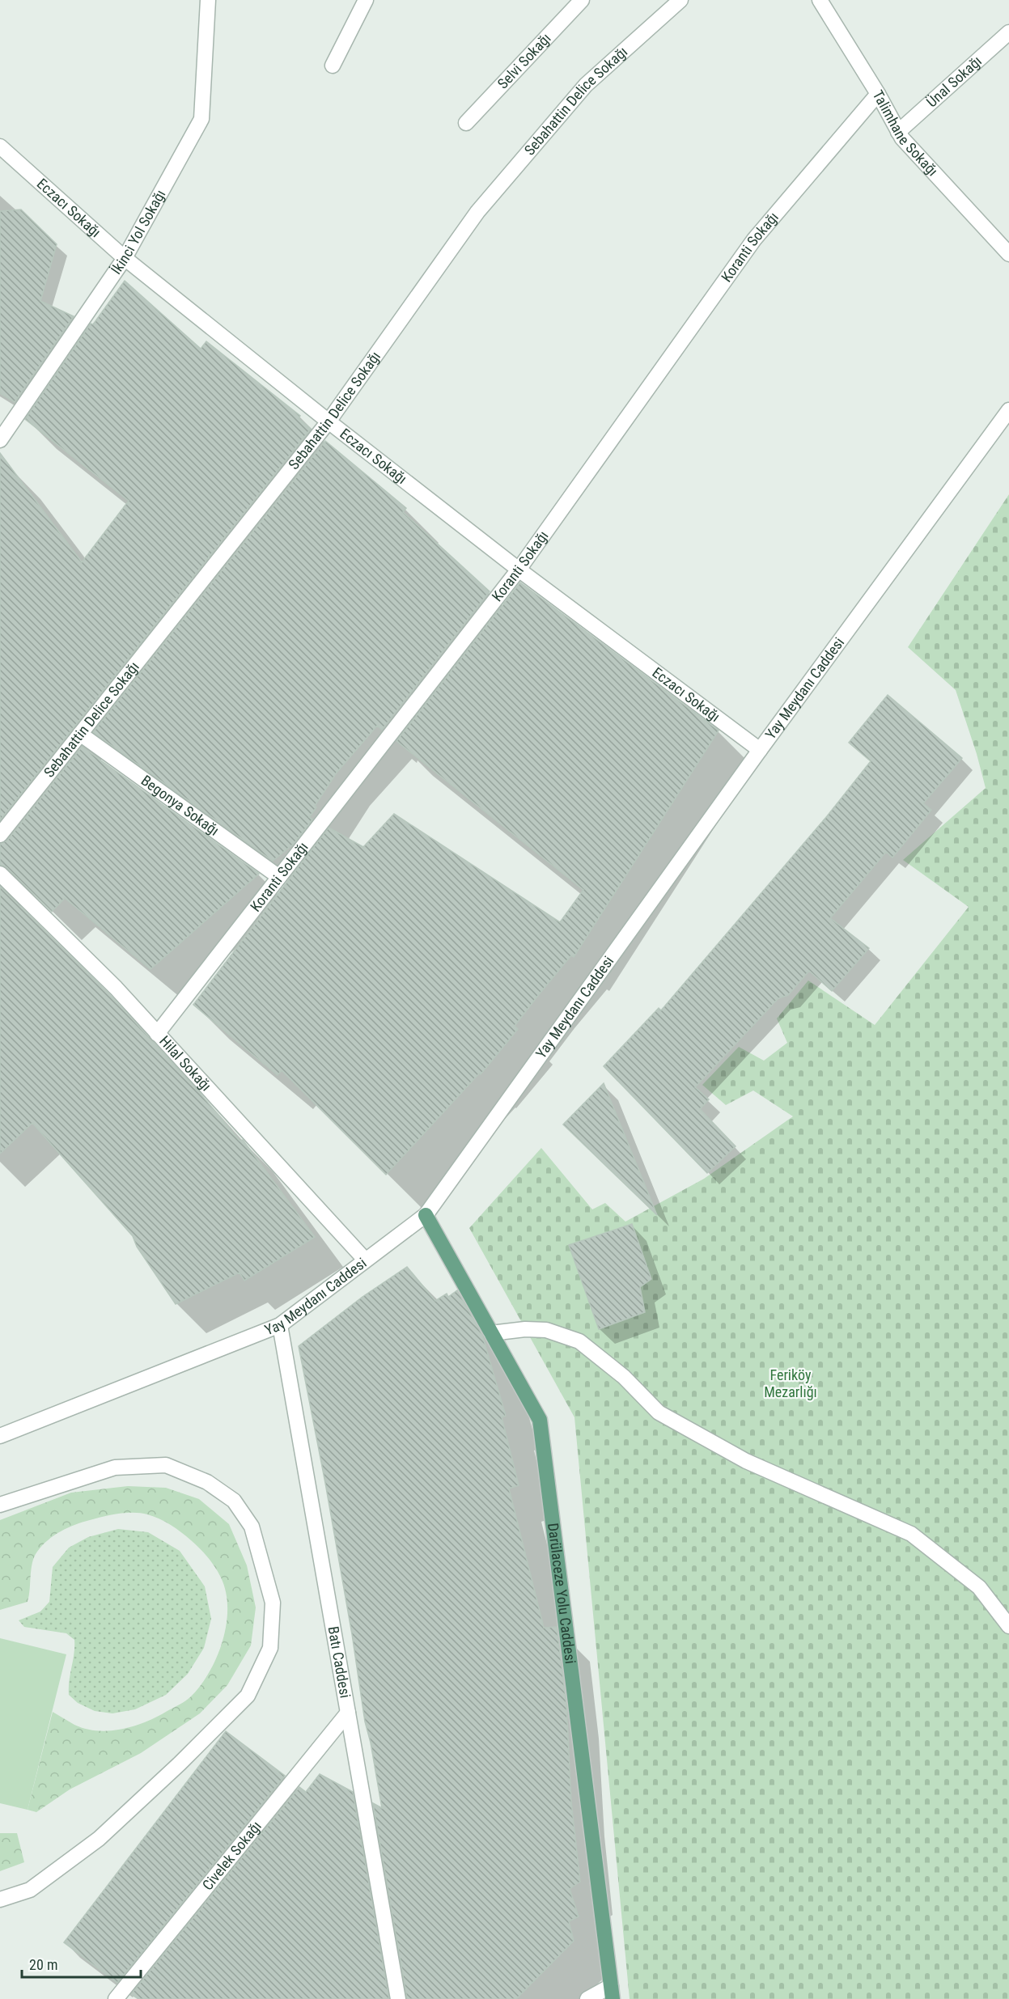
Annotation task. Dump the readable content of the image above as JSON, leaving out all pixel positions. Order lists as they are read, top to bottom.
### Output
{
  "streets": {
    "main road": ["Darülaceze Yolu Caddesi"],
    "street": [
      "Selvi Sokağı",
      "Ünal Sokağı",
      "Sebahattin Delice Sokağı",
      "Talimhane Sokağı",
      "Eczacı Sokağı",
      "İkinci Yol Sokağı",
      "Koranti Sokağı",
      "Yay Meydanı Caddesi",
      "Begonya Sokağı",
      "Hilal Sokağı",
      "Batı Caddesi",
      "Civelek Sokağı"
    ]
  },
  "crossings": [
    ["Ünal Sokağı", "Talimhane Sokağı"],
    ["Sebahattin Delice Sokağı", "Eczacı Sokağı"],
    ["Sebahattin Delice Sokağı", "Begonya Sokağı"],
    ["Talimhane Sokağı", "Koranti Sokağı"],
    ["Eczacı Sokağı", "İkinci Yol Sokağı"],
    ["Eczacı Sokağı", "Koranti Sokağı"],
    ["Eczacı Sokağı", "Yay Meydanı Caddesi"],
    ["Koranti Sokağı", "Begonya Sokağı"],
    ["Koranti Sokağı", "Hilal Sokağı"],
    ["Yay Meydanı Caddesi", "Hilal Sokağı"],
    ["Yay Meydanı Caddesi", "Darülaceze Yolu Caddesi"],
    ["Yay Meydanı Caddesi", "Batı Caddesi"],
    ["Batı Caddesi", "Civelek Sokağı"]
  ],
  "parks": ["Feriköy Mezarlığı"],
  "scale_bar": "20 m"
}
